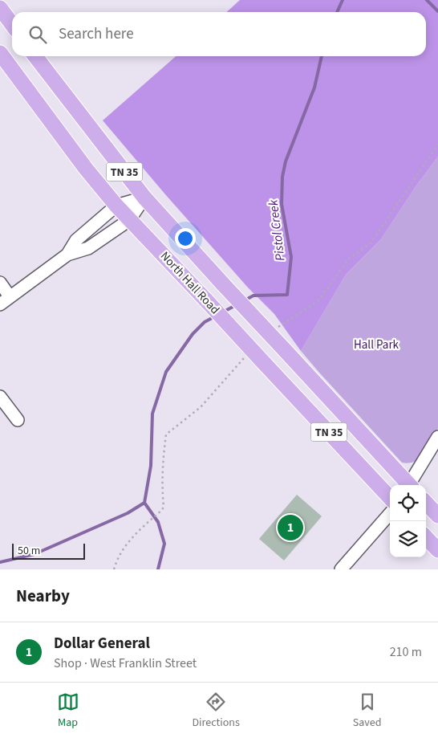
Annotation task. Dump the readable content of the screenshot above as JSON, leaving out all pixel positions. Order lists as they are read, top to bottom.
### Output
{
  "streets": {
    "main road": ["TN 35", "North Hall Road"]
  },
  "water": ["Pistol Creek"],
  "parks": ["Hall Park"],
  "scale_bar": "50 m",
  "page": {
    "search": "Search here",
    "pins": "1",
    "scale": "50 m",
    "heading": "Nearby",
    "list": [
      {
        "mark": "1",
        "name": "Dollar General",
        "note": "Shop · West Franklin Street",
        "value": "210 m"
      }
    ],
    "nav": ["Map", "Directions", "Saved"]
  }
}
